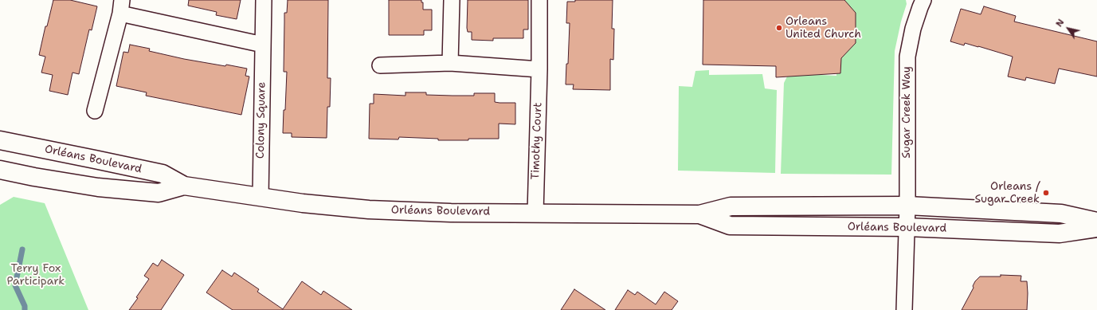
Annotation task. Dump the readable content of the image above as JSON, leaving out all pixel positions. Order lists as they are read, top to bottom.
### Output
{
  "streets": {
    "main road": ["Orléans Boulevard"],
    "street": ["Sugar Creek Way", "Colony Square", "Timothy Court"]
  },
  "crossings": [
    ["Sugar Creek Way", "Orléans Boulevard"],
    ["Colony Square", "Orléans Boulevard"],
    ["Timothy Court", "Orléans Boulevard"]
  ],
  "parks": ["Terry Fox Participark"],
  "places": ["Orleans United Church", "Orleans / Sugar Creek"],
  "north": "top left"
}
